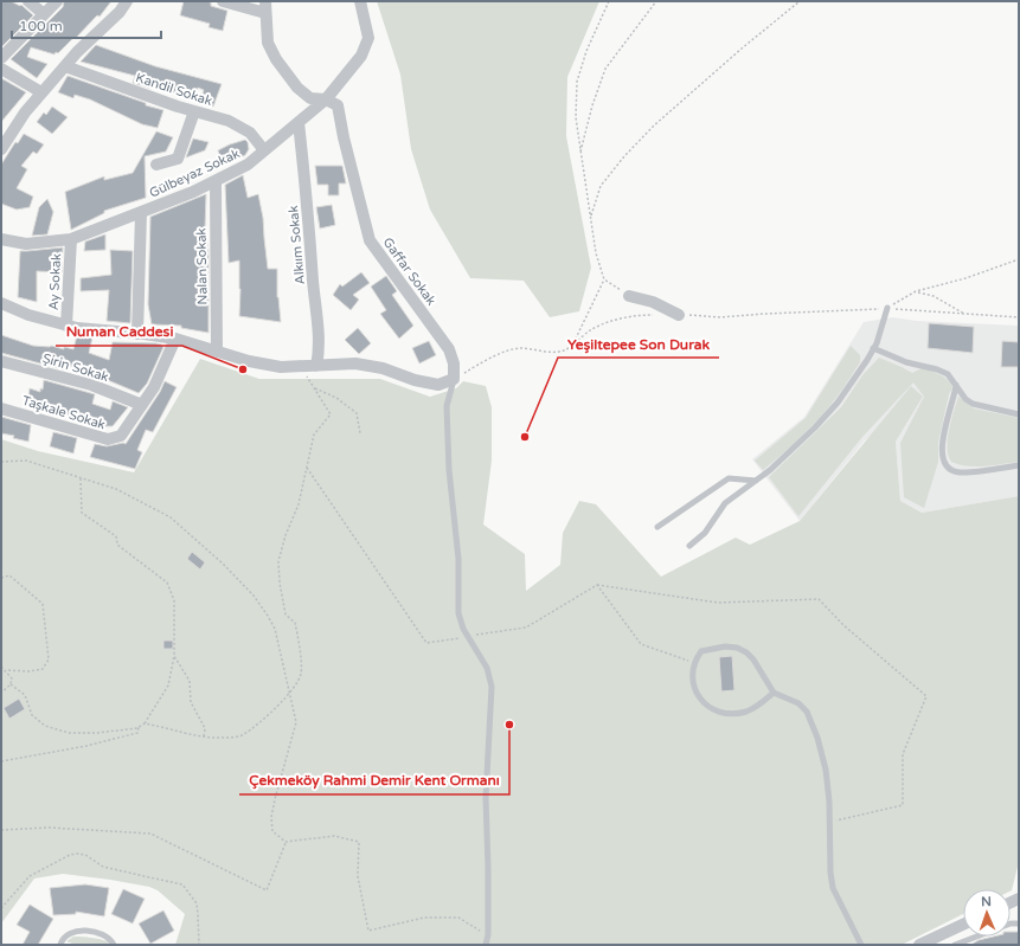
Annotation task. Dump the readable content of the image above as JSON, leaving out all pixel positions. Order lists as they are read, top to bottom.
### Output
{
  "streets": {
    "street": [
      "Kandil Sokak",
      "Gülbeyaz Sokak",
      "Alkıım Sokak",
      "Nalan Sokak",
      "Gaffar Sokak",
      "Ay Sokak",
      "Şirin Sokak",
      "Taşkale Sokak"
    ]
  },
  "crossings": [
    ["Kandil Sokak", "Gülbeyaz Sokak"],
    ["Gülbeyaz Sokak", "Alkıım Sokak"],
    ["Gülbeyaz Sokak", "Nalan Sokak"],
    ["Gülbeyaz Sokak", "Gaffar Sokak"],
    ["Gülbeyaz Sokak", "Ay Sokak"],
    ["Şirin Sokak", "Taşkale Sokak"]
  ],
  "places": ["Numan Caddesi", "Yeşiltepee Son Durak", "Çekmeköy Rahmi Demir Kent Ormanı"],
  "scale_bar": "100 m",
  "north": "top"
}
